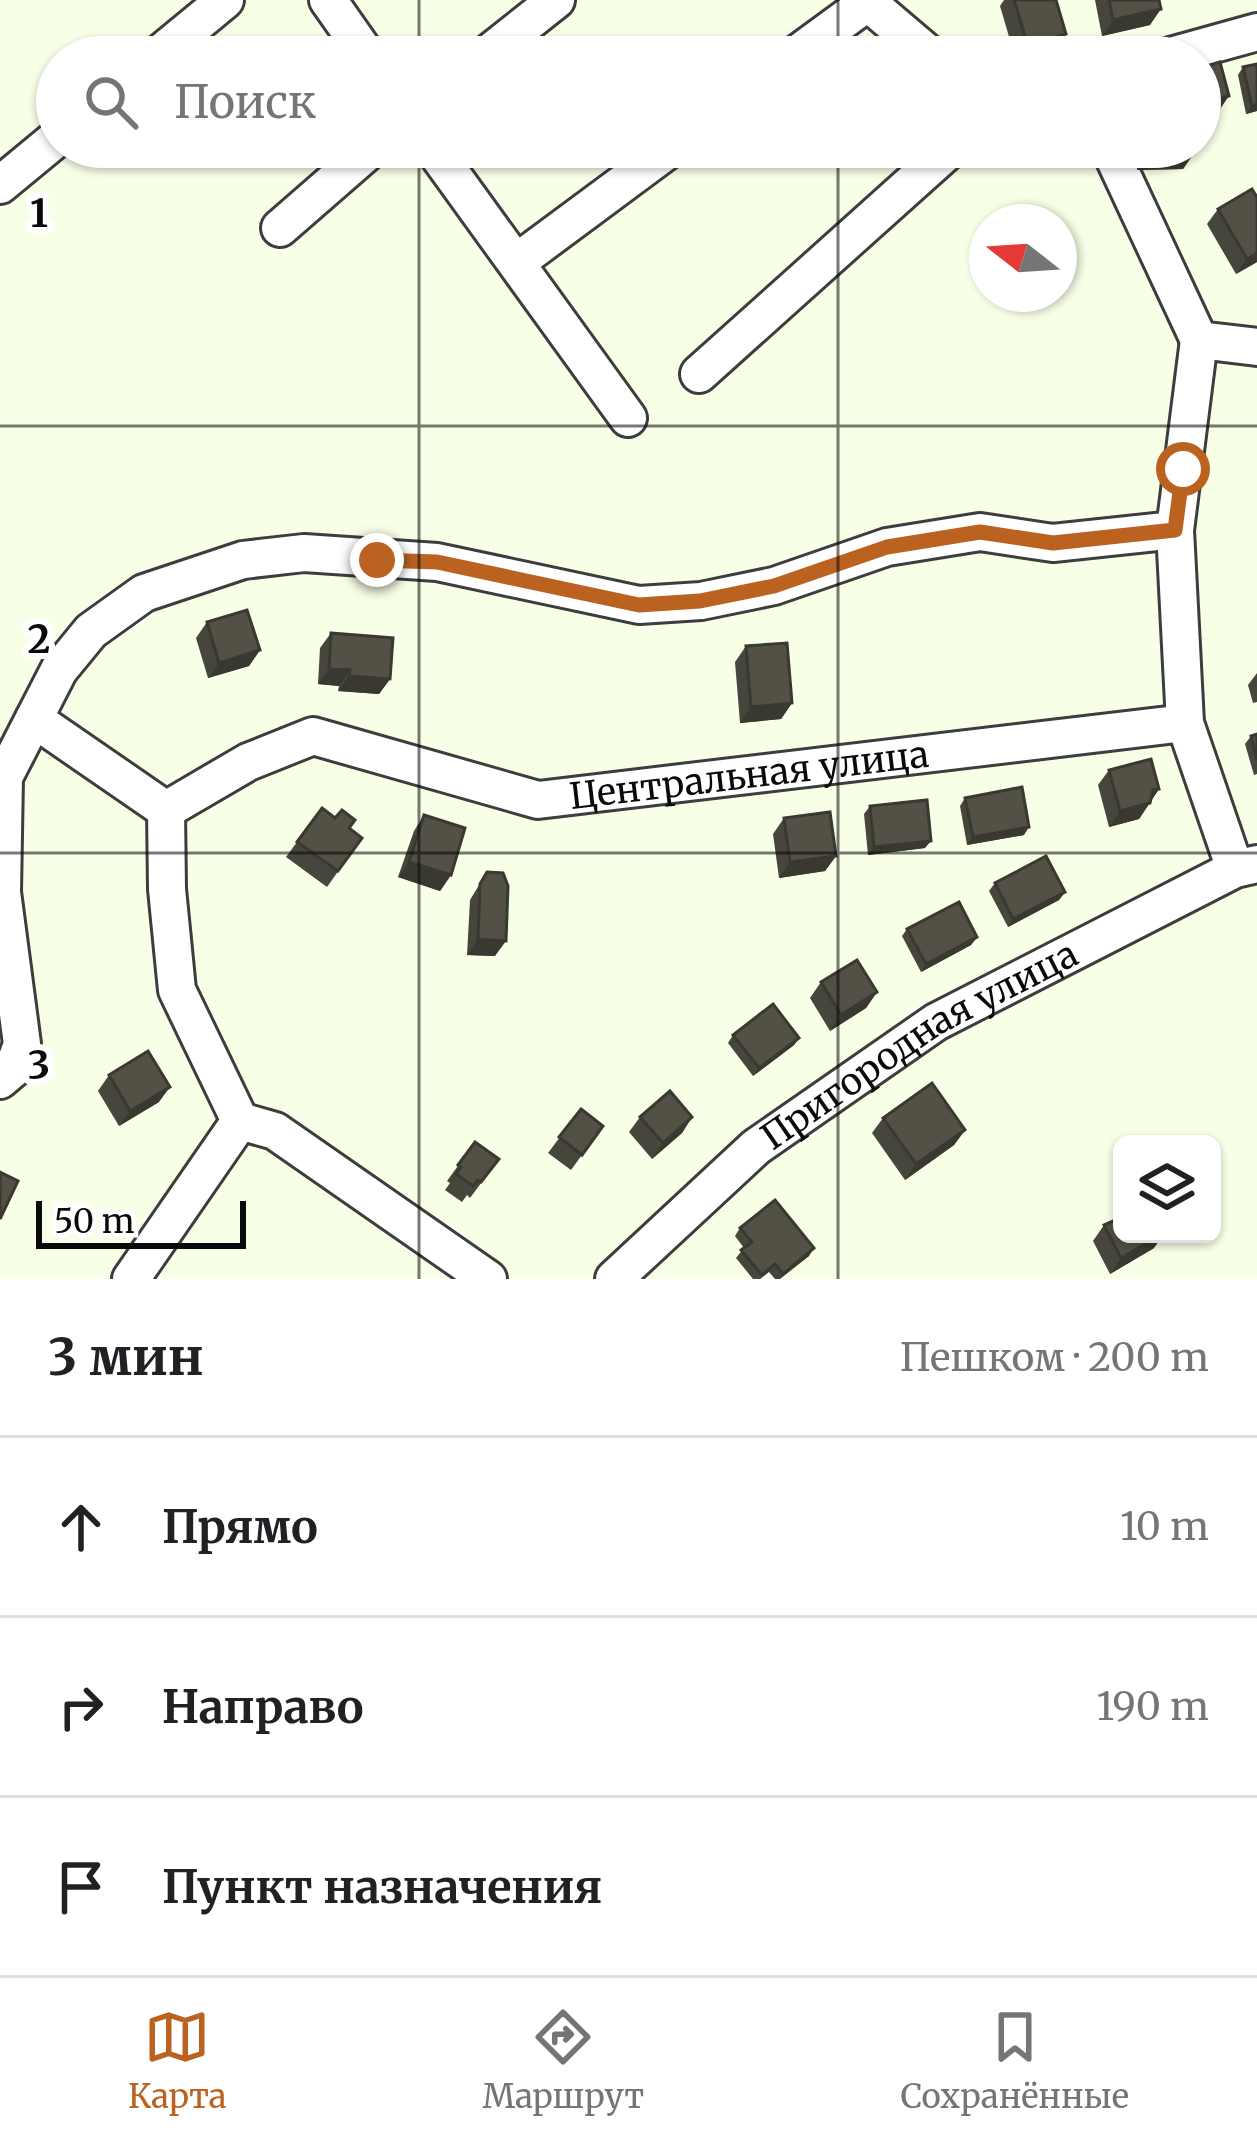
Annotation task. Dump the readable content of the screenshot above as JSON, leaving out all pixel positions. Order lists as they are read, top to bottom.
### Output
{
  "streets": {
    "street": ["Центральная улица", "Пригородная улица"]
  },
  "scale_bar": "50 m",
  "north": "left",
  "page": {
    "search": "Поиск",
    "scale": "50 m",
    "heading": ["3 мин", "Пешком · 200 m"],
    "list": [
      ["Прямо", "10 m"],
      ["Направо", "190 m"],
      "Пункт назначения"
    ],
    "nav": ["Карта", "Маршрут", "Сохранённые"]
  },
  "grid": {
    "rows": ["1", "2", "3"]
  }
}
